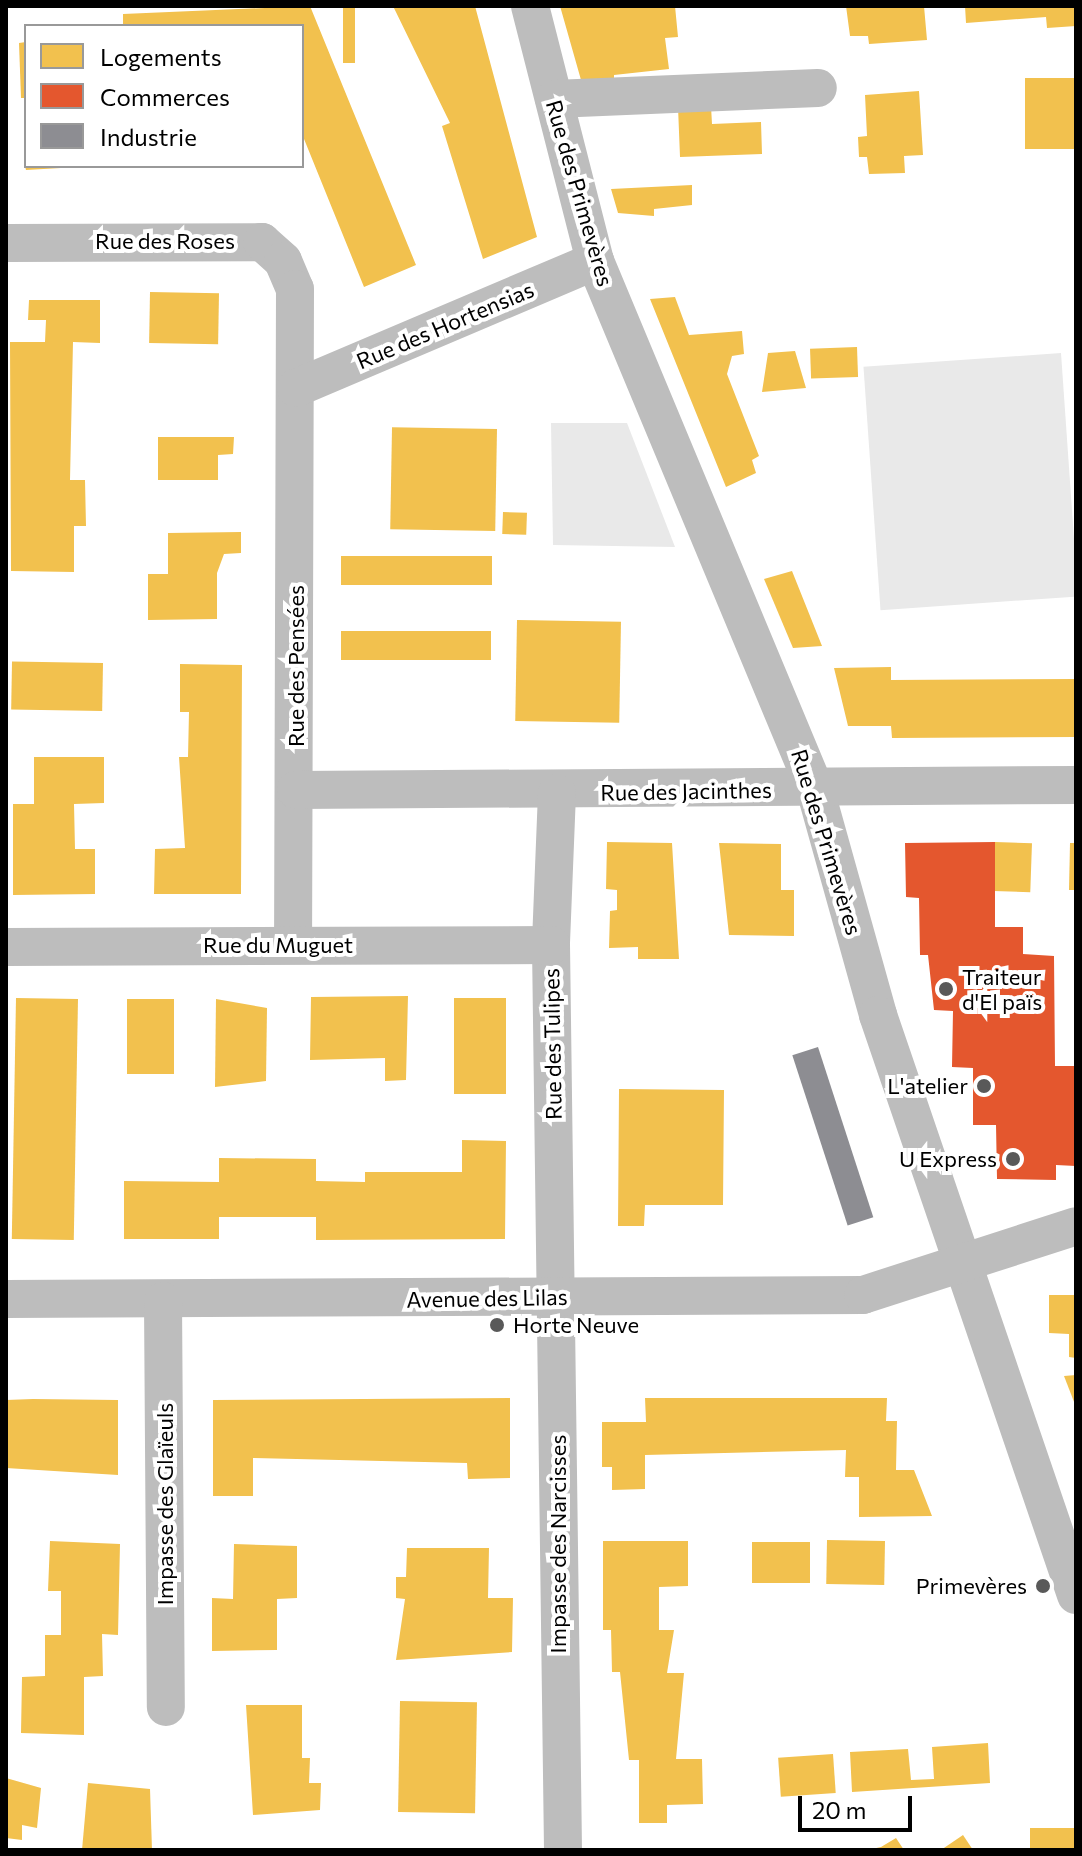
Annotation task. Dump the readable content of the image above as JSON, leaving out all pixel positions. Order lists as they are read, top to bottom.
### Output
{
  "streets": {
    "street": [
      "Rue des Primevères",
      "Rue des Roses",
      "Rue des Hortensias",
      "Rue des Pensées",
      "Rue des Jacinthes",
      "Rue du Muguet",
      "Rue des Tulipes",
      "Avenue des Lilas",
      "Impasse des Glaïeuls",
      "Impasse des Narcisses"
    ]
  },
  "crossings": [
    ["Rue des Primevères", "Rue des Hortensias"],
    ["Rue des Primevères", "Rue des Jacinthes"],
    ["Rue des Primevères", "Avenue des Lilas"],
    ["Rue des Roses", "Rue des Hortensias"],
    ["Rue des Roses", "Rue des Pensées"],
    ["Rue des Hortensias", "Rue des Pensées"],
    ["Rue des Pensées", "Rue des Jacinthes"],
    ["Rue des Pensées", "Rue du Muguet"],
    ["Rue des Jacinthes", "Rue des Tulipes"],
    ["Rue du Muguet", "Rue des Tulipes"],
    ["Rue des Tulipes", "Avenue des Lilas"],
    ["Rue des Tulipes", "Impasse des Narcisses"],
    ["Avenue des Lilas", "Impasse des Glaïeuls"],
    ["Avenue des Lilas", "Impasse des Narcisses"]
  ],
  "places": [
    "Traiteur d'El païs",
    "L'atelier",
    "U Express",
    "Horte Neuve",
    "Primevères"
  ],
  "legend": ["Logements", "Commerces", "Industrie"],
  "scale_bar": "20 m"
}
